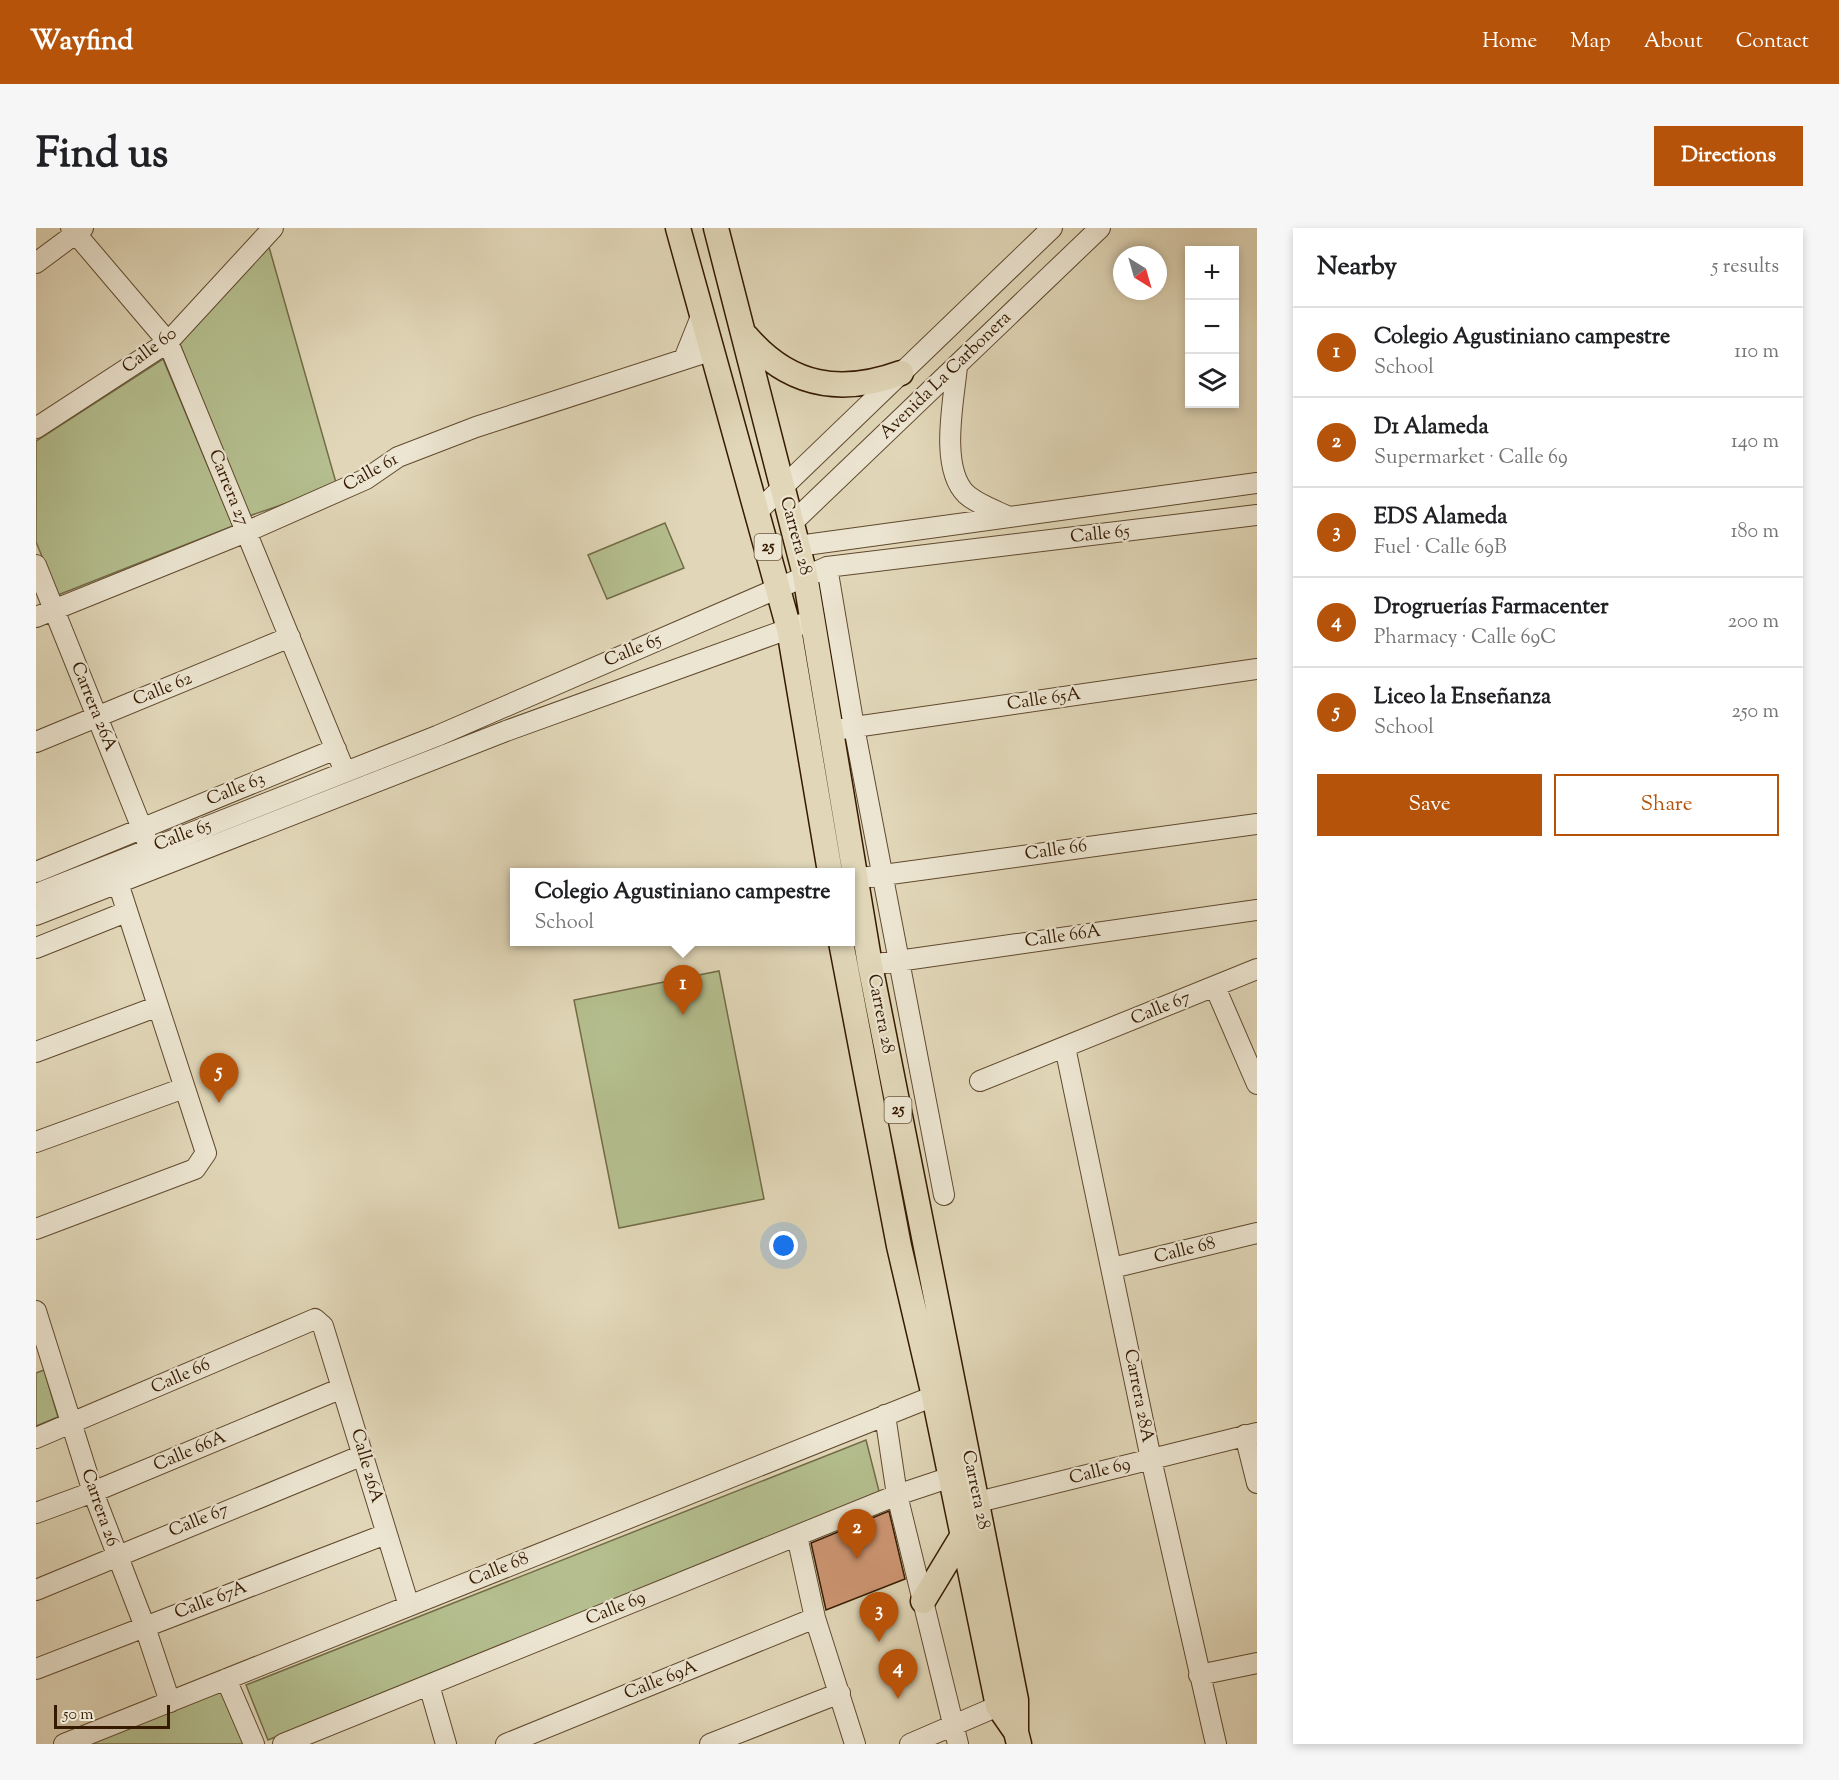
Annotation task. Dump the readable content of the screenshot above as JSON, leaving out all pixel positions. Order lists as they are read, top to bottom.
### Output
{
  "streets": {
    "main road": ["Carrera 28", "25"],
    "street": [
      "Calle 60",
      "Avenida La Carbonera",
      "Calle 61",
      "Carrera 27",
      "Calle 65",
      "Calle 62",
      "Calle 65A",
      "Carrera 26A",
      "Calle 63",
      "Calle 66",
      "Calle 66A",
      "Calle 67",
      "Calle 68",
      "Carrera 28A",
      "Calle 26A",
      "Calle 69",
      "Carrera 26",
      "Calle 67A",
      "Calle 69A"
    ]
  },
  "crossings": [
    ["Calle 60", "Carrera 27"],
    ["Avenida La Carbonera", "Calle 65"],
    ["Avenida La Carbonera", "Carrera 28"],
    ["Calle 61", "Carrera 27"],
    ["Calle 61", "Carrera 28"],
    ["Calle 61", "Carrera 26A"],
    ["Carrera 27", "Calle 65"],
    ["Carrera 27", "Calle 62"],
    ["Carrera 27", "Calle 63"],
    ["Calle 65", "Carrera 28"],
    ["Calle 65", "Carrera 26A"],
    ["Carrera 28", "Calle 65A"],
    ["Carrera 28", "Calle 66A"],
    ["Carrera 28", "Calle 68"],
    ["Carrera 28", "Calle 69"],
    ["Calle 62", "Carrera 26A"],
    ["Carrera 26A", "Calle 63"],
    ["Calle 66", "Calle 26A"],
    ["Calle 66", "Carrera 26"],
    ["Calle 66A", "Calle 26A"],
    ["Calle 66A", "Carrera 26"],
    ["Calle 67", "Carrera 28A"],
    ["Calle 67", "Calle 26A"],
    ["Calle 67", "Carrera 26"],
    ["Calle 68", "Carrera 28A"],
    ["Calle 68", "Calle 26A"],
    ["Calle 68", "Carrera 26"],
    ["Carrera 28A", "Calle 69"],
    ["Calle 26A", "Calle 67A"],
    ["Carrera 26", "Calle 67A"]
  ],
  "scale_bar": "50 m",
  "north": "bottom right",
  "page": {
    "header": "Wayfind",
    "nav": [
      "Home",
      "Map",
      "About",
      "Contact"
    ],
    "title": "Find us",
    "buttons": [
      "Directions",
      ["Save", "Share"]
    ],
    "heading": ["Nearby", "5 results"],
    "map_buttons": ["+", "−"],
    "list": [
      {
        "mark": "1",
        "name": "Colegio Agustiniano campestre",
        "note": "School",
        "value": "110 m"
      },
      {
        "mark": "2",
        "name": "D1 Alameda",
        "note": "Supermarket · Calle 69",
        "value": "140 m"
      },
      {
        "mark": "3",
        "name": "EDS Alameda",
        "note": "Fuel · Calle 69B",
        "value": "180 m"
      },
      {
        "mark": "4",
        "name": "Drogruerías Farmacenter",
        "note": "Pharmacy · Calle 69C",
        "value": "200 m"
      },
      {
        "mark": "5",
        "name": "Liceo la Enseñanza",
        "note": "School",
        "value": "250 m"
      }
    ],
    "popup": ["Colegio Agustiniano campestre", "School"],
    "pins": [
      "1",
      "5",
      "2",
      "3",
      "4"
    ],
    "scale": "50 m"
  }
}
